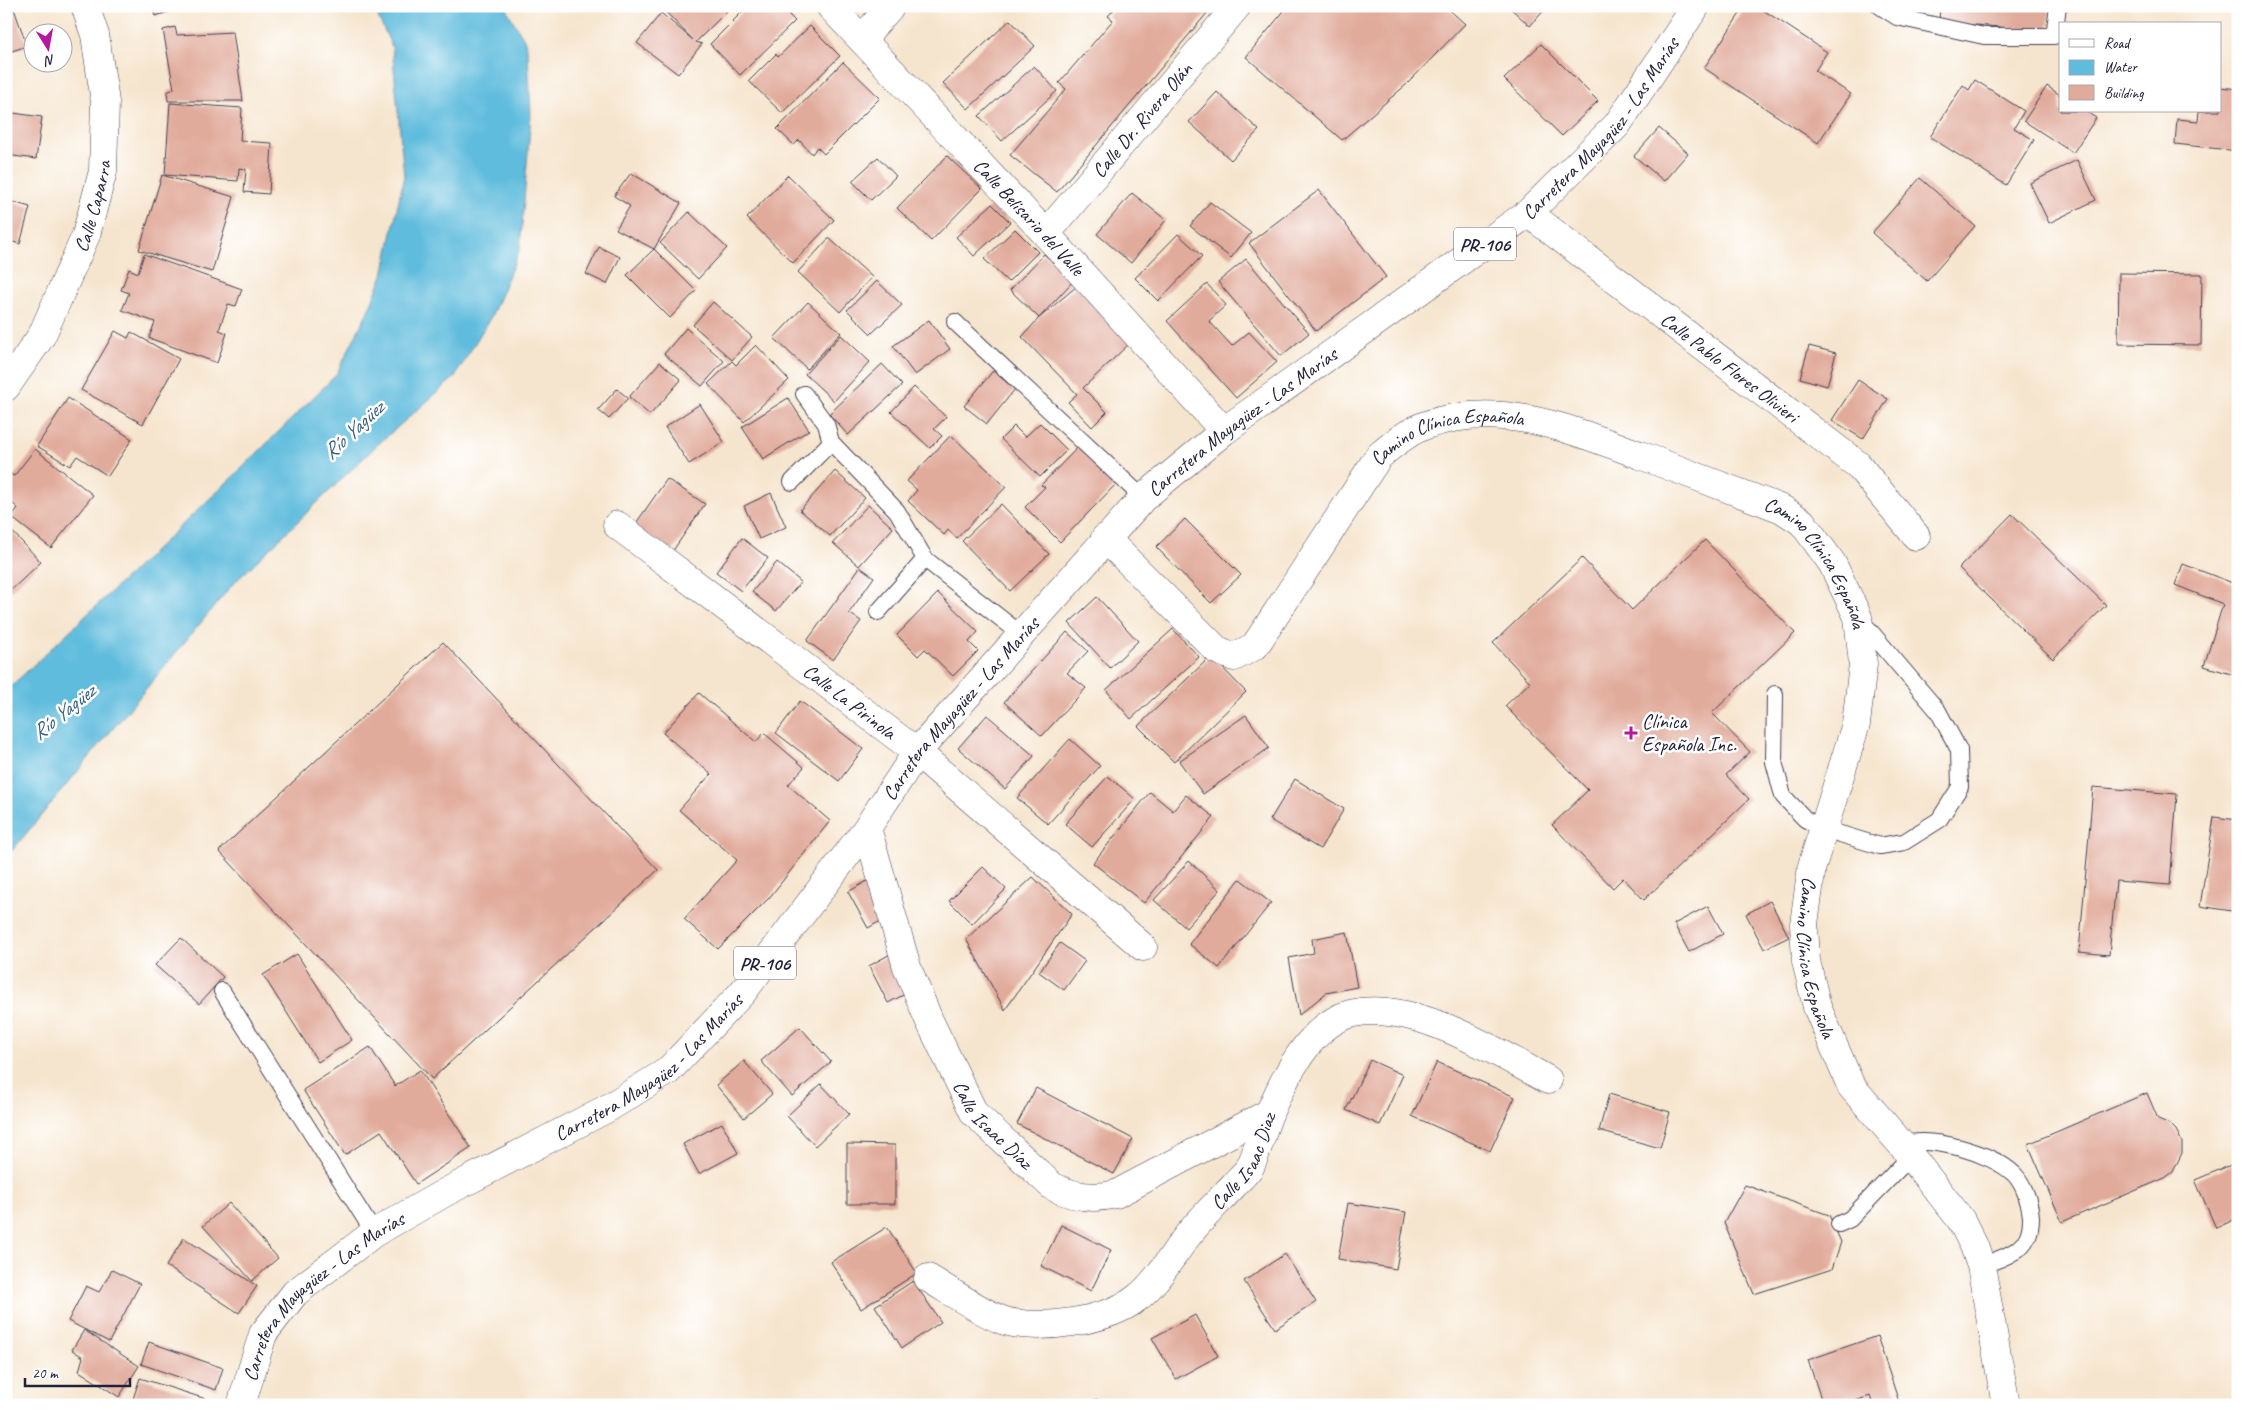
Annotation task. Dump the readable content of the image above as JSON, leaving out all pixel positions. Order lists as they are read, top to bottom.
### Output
{
  "streets": {
    "street": [
      "Calle Dr. Rivera Olán",
      "Carretera Mayagüez - Las Marías",
      "Calle Caparra",
      "Calle Belisario del Valle",
      "PR-106",
      "Calle Pablo Flores Olivieri",
      "Camino Clínica Española",
      "Calle La Pirinola",
      "Calle Isaac Díaz",
      "Calle Isaac Diaz"
    ]
  },
  "crossings": [
    ["Calle Dr. Rivera Olán", "Calle Belisario del Valle"],
    ["Carretera Mayagüez - Las Marías", "Calle Belisario del Valle"],
    ["Carretera Mayagüez - Las Marías", "Calle Pablo Flores Olivieri"],
    ["Carretera Mayagüez - Las Marías", "Camino Clínica Española"],
    ["Carretera Mayagüez - Las Marías", "Calle La Pirinola"],
    ["Carretera Mayagüez - Las Marías", "Calle Isaac Díaz"],
    ["Calle Isaac Díaz", "Calle Isaac Diaz"]
  ],
  "water": ["Río Yagüez"],
  "places": {
    "health": ["Clínica Española Inc."]
  },
  "legend": ["Road", "Water", "Building"],
  "scale_bar": "20 m",
  "north": "bottom"
}
